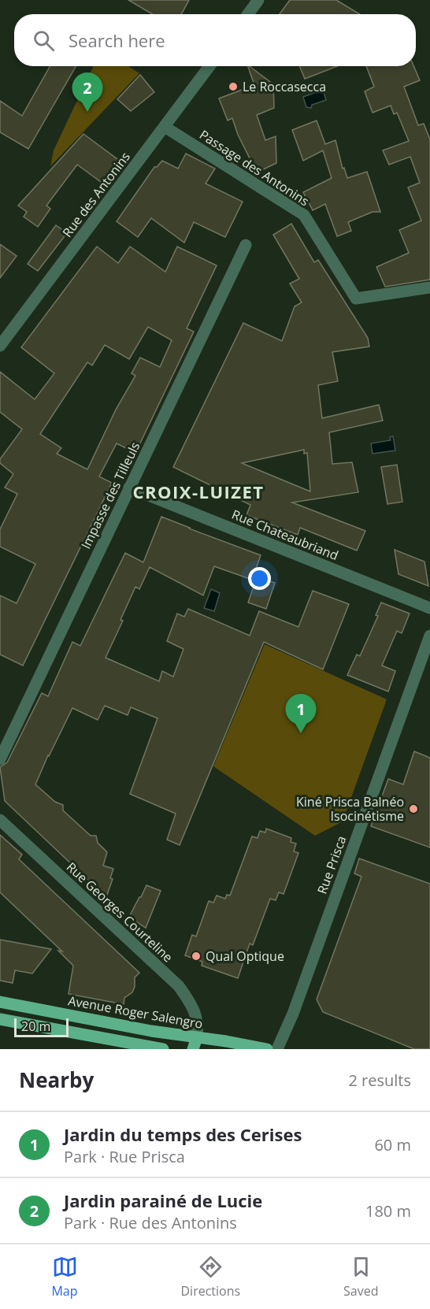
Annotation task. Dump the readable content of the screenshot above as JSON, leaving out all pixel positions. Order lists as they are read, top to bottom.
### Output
{
  "streets": {
    "main road": ["Avenue Roger Salengro"],
    "street": [
      "Passage des Antonins",
      "Rue des Antonins",
      "Impasse des Tilleuls",
      "Rue Chateaubriand",
      "Rue Prisca",
      "Rue Georges Courteline"
    ]
  },
  "crossings": [
    ["Passage des Antonins", "Rue des Antonins"],
    ["Impasse des Tilleuls", "Rue Chateaubriand"],
    ["Rue Georges Courteline", "Avenue Roger Salengro"]
  ],
  "districts": ["CROIX-LUIZET"],
  "places": ["Le Roccasecca", "Kiné Prisca Balnéo Isocinétisme", "Qual Optique"],
  "scale_bar": "20 m",
  "page": {
    "search": "Search here",
    "pins": ["2", "1"],
    "scale": "20 m",
    "heading": ["Nearby", "2 results"],
    "list": [
      {
        "mark": "1",
        "name": "Jardin du temps des Cerises",
        "note": "Park · Rue Prisca",
        "value": "60 m"
      },
      {
        "mark": "2",
        "name": "Jardin parainé de Lucie",
        "note": "Park · Rue des Antonins",
        "value": "180 m"
      }
    ],
    "nav": ["Map", "Directions", "Saved"]
  }
}
